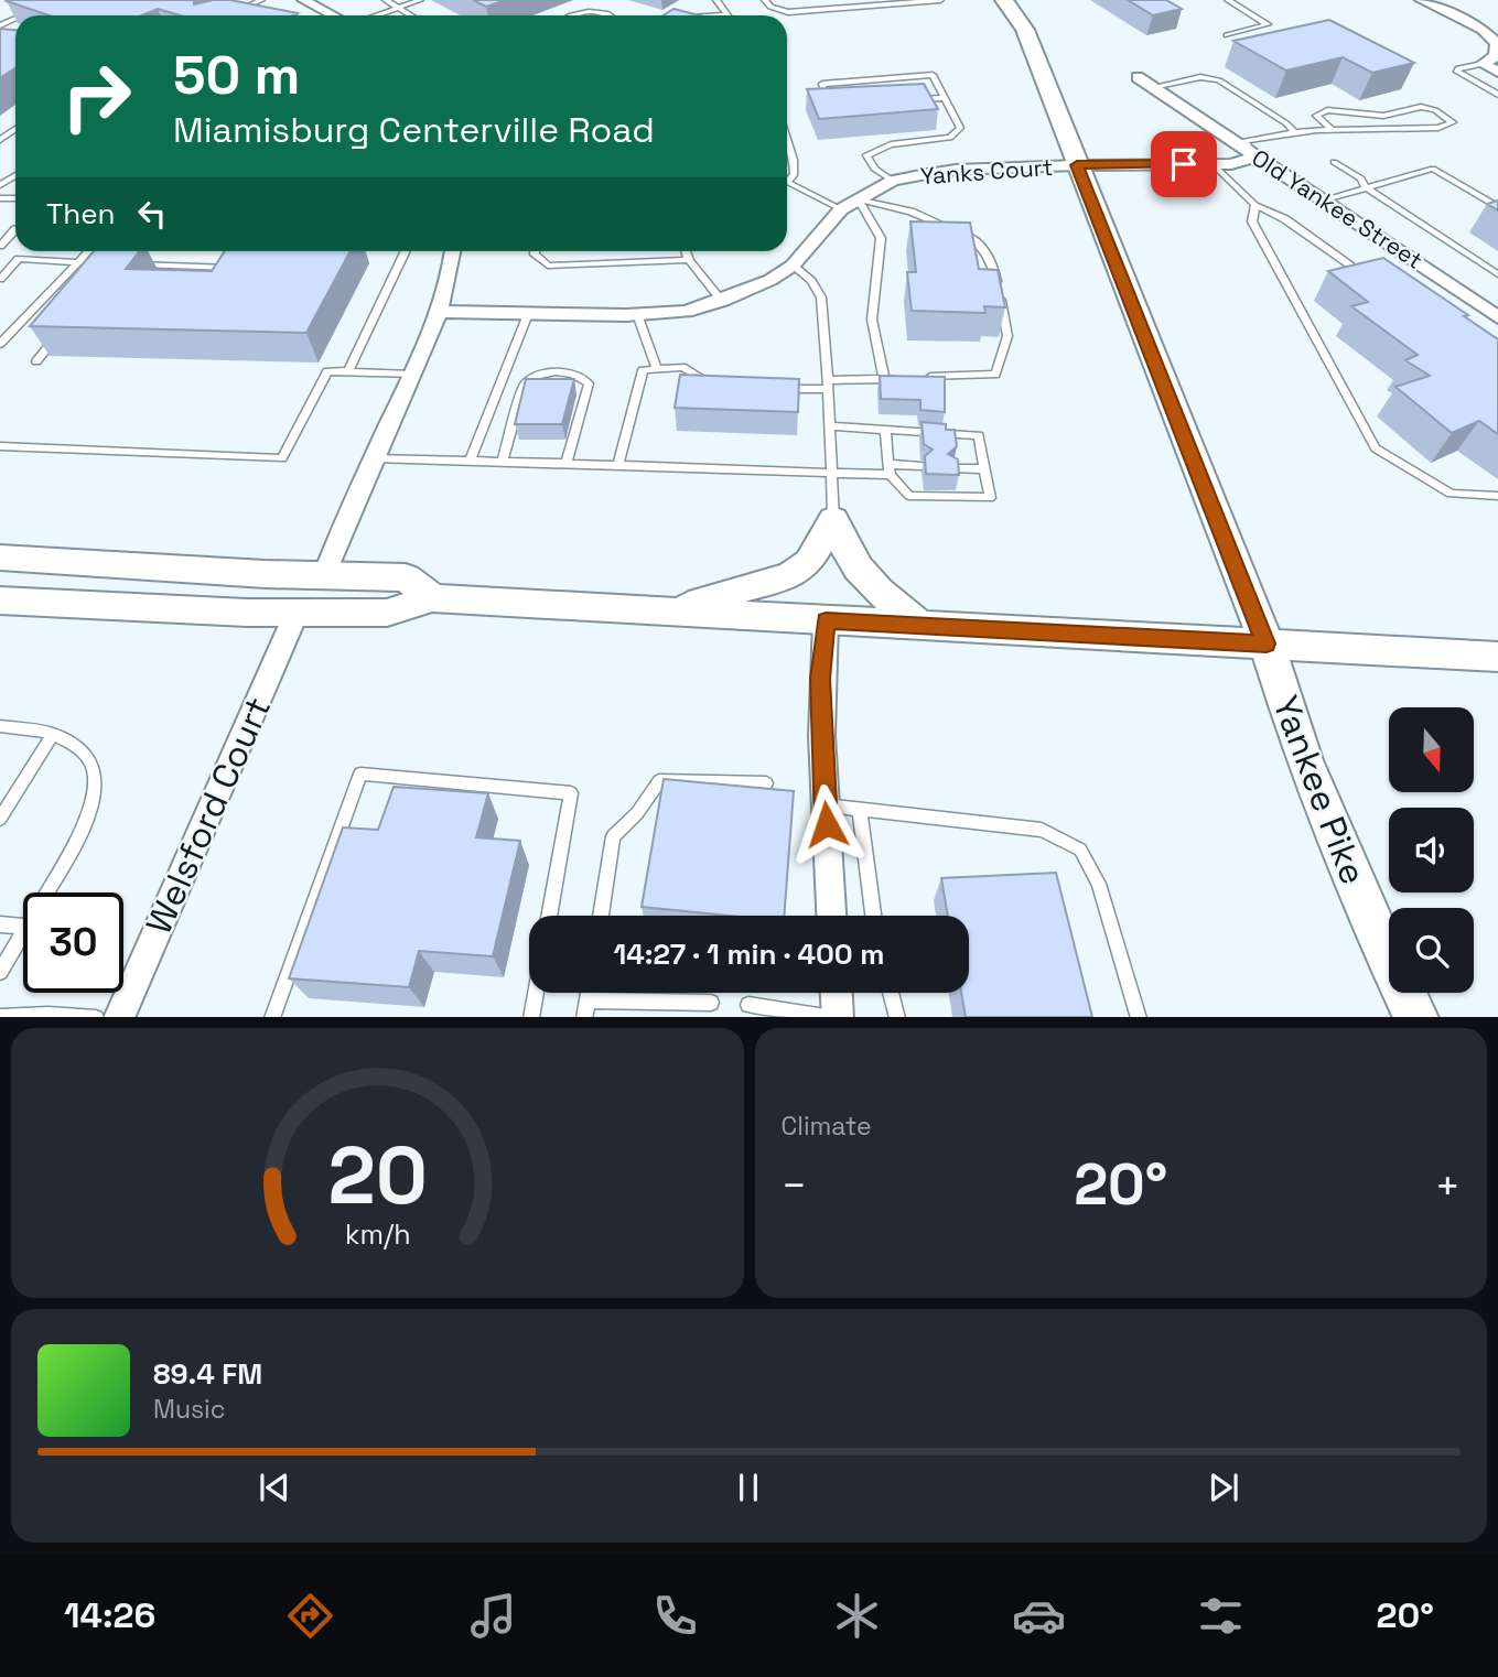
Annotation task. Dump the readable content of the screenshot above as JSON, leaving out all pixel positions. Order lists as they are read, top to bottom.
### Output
{
  "streets": {
    "main road": ["Yankee Pike"],
    "street": ["Yanks Court", "Old Yankee Street", "Welsford Court"]
  },
  "crossings": [
    ["Yanks Court", "Old Yankee Street"],
    ["Yanks Court", "Yankee Pike"]
  ],
  "north": "bottom",
  "page": {
    "turn": ["50 m", "Miamisburg Centerville Road"],
    "then": "Then",
    "limit": "30",
    "trip": "14:27 · 1 min · 400 m",
    "tile": "Climate",
    "heat": ["−", "20°", "+"],
    "song": ["89.4 FM", "Music"],
    "tabs": ["14:26", "20°"],
    "gauge": ["20", "km/h"]
  }
}
